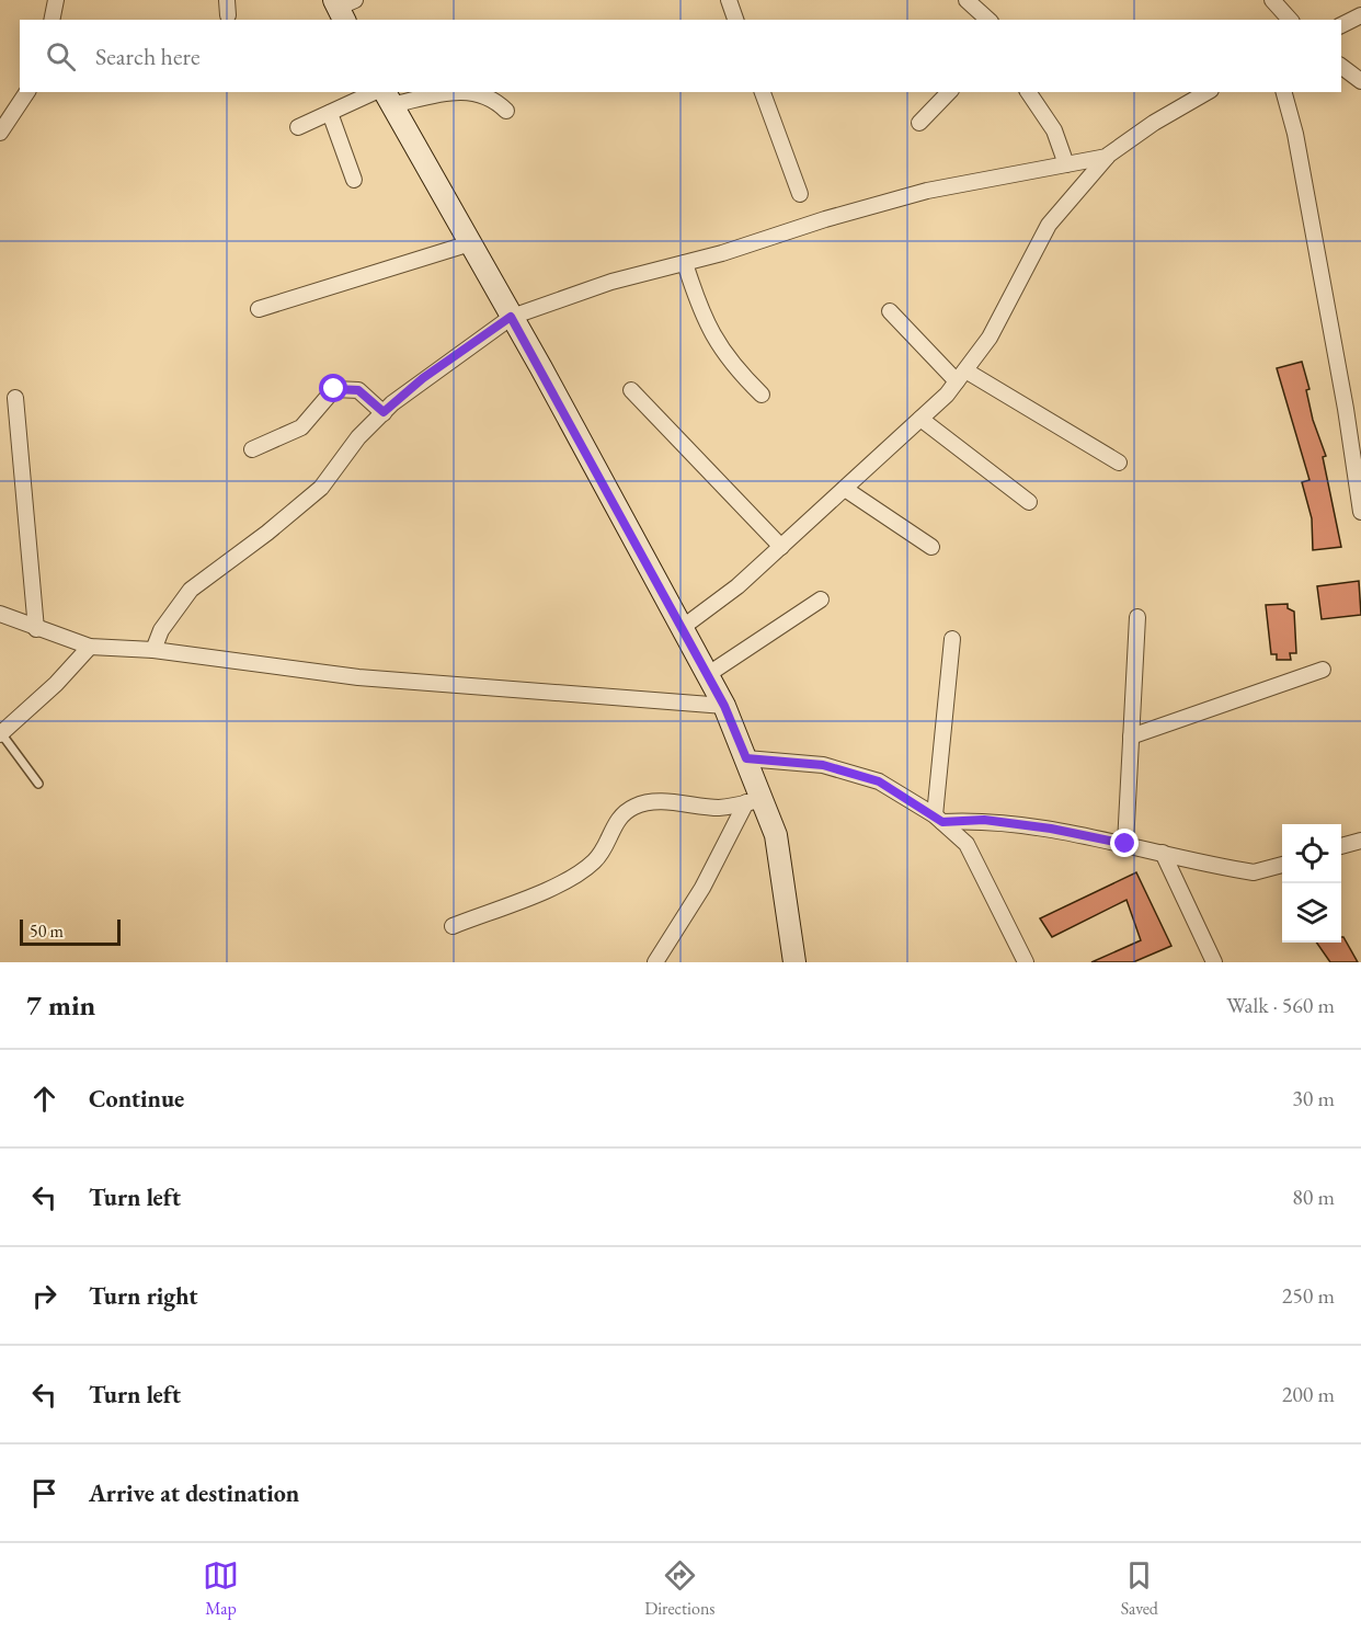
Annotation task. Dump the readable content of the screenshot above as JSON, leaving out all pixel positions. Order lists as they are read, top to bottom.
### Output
{
  "scale_bar": "50 m",
  "page": {
    "search": "Search here",
    "scale": "50 m",
    "heading": ["7 min", "Walk · 560 m"],
    "list": [
      ["Continue", "30 m"],
      ["Turn left", "80 m"],
      ["Turn right", "250 m"],
      ["Turn left", "200 m"],
      "Arrive at destination"
    ],
    "nav": ["Map", "Directions", "Saved"]
  }
}
